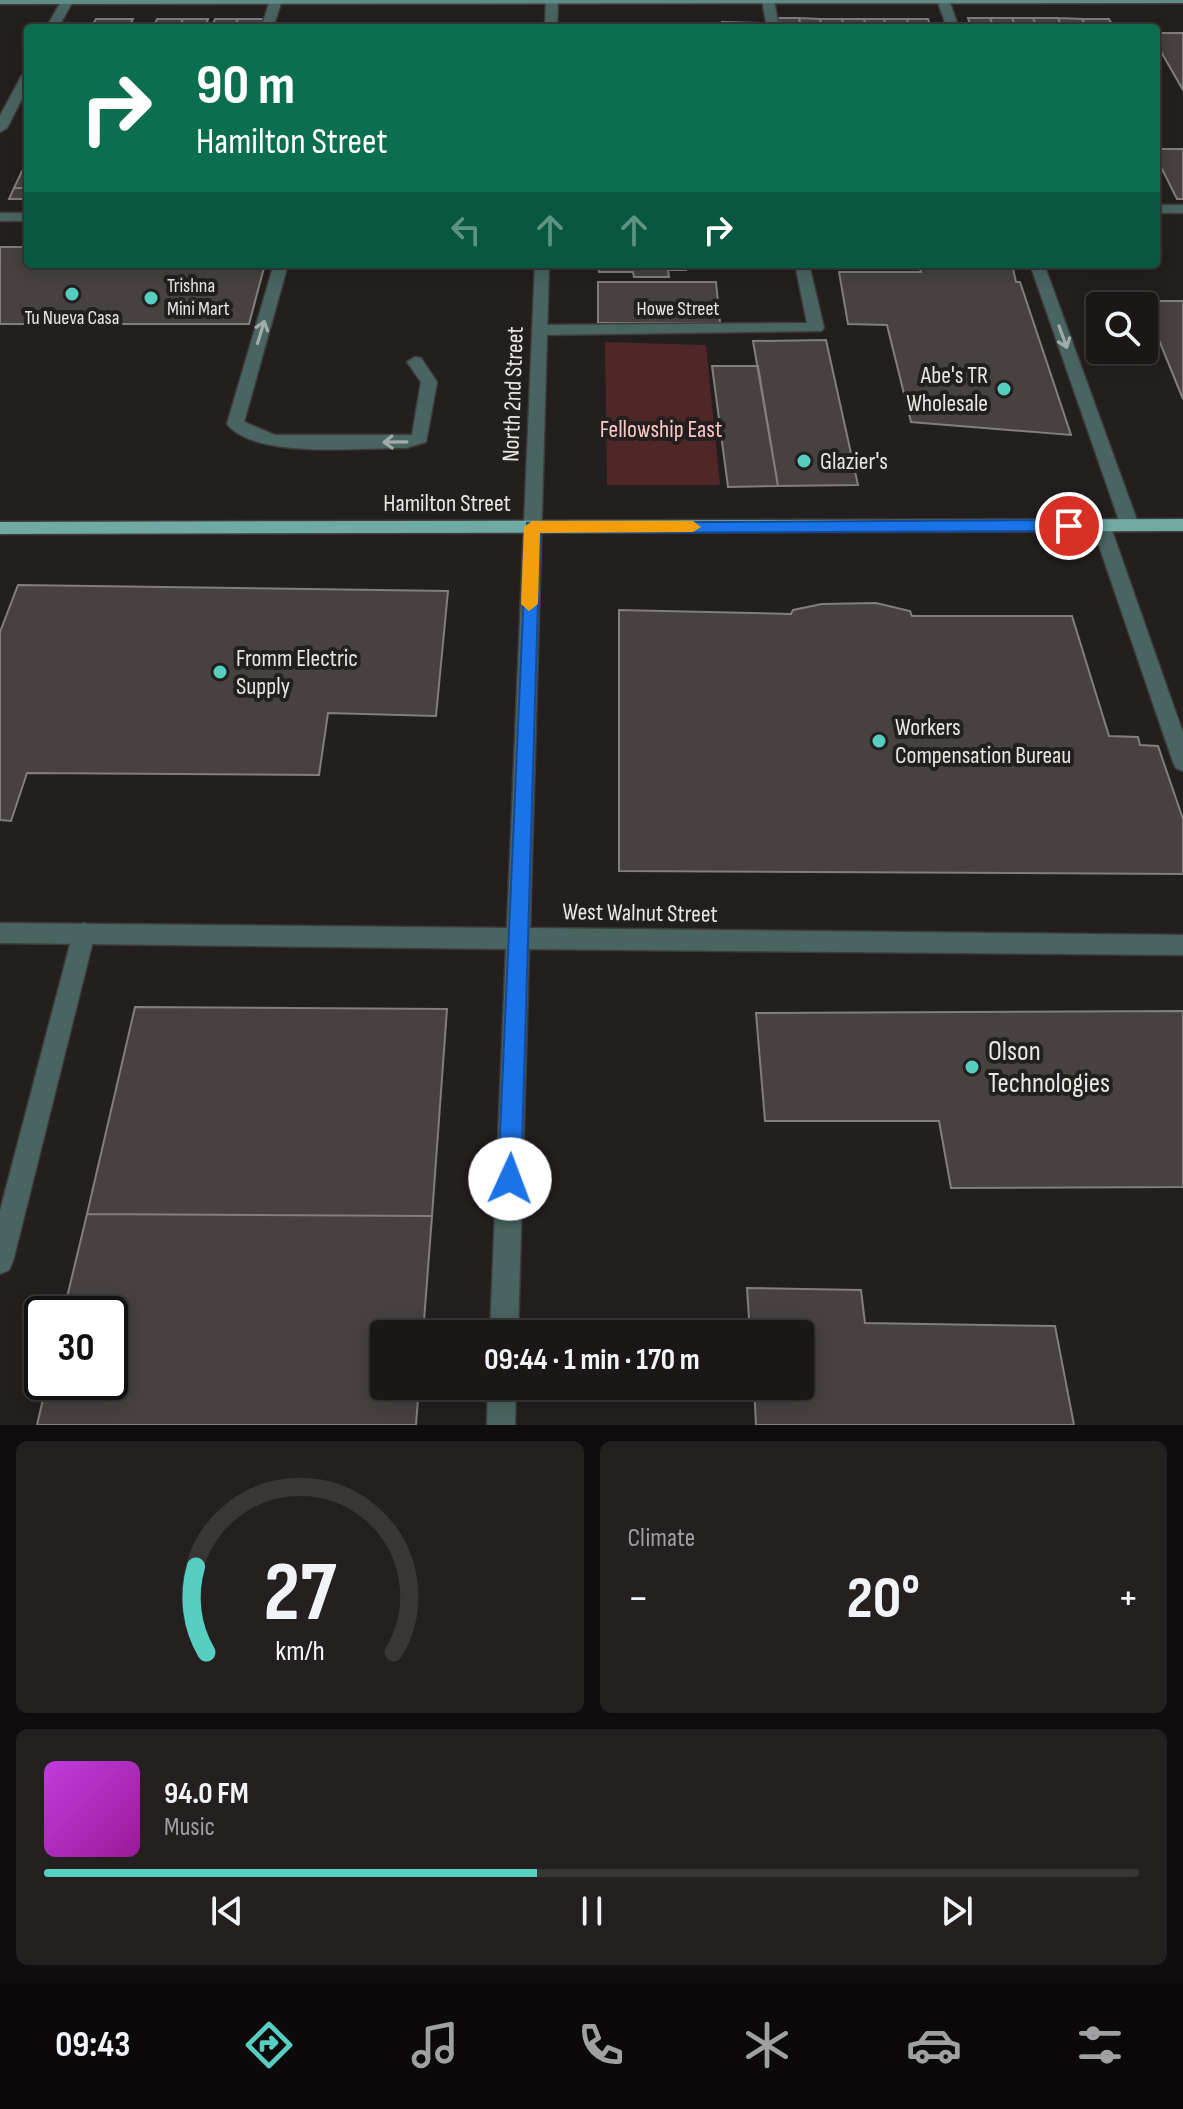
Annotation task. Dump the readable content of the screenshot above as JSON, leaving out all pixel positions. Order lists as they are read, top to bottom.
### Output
{
  "streets": {
    "main road": ["Hamilton Street"],
    "street": ["Howe Street", "North 2nd Street", "West Walnut Street"]
  },
  "crossings": [
    ["Howe Street", "North 2nd Street"],
    ["North 2nd Street", "Hamilton Street"],
    ["North 2nd Street", "West Walnut Street"]
  ],
  "parks": ["Fellowship East"],
  "places": [
    "Tu Nueva Casa",
    "Trishna Mini Mart",
    "Abe's TR Wholesale",
    "Glazier's",
    "Fromm Electric Supply",
    "Workers Compensation Bureau",
    "Olson Technologies"
  ],
  "page": {
    "turn": ["90 m", "Hamilton Street"],
    "limit": "30",
    "trip": "09:44 · 1 min · 170 m",
    "tile": "Climate",
    "heat": ["−", "20°", "+"],
    "song": ["94.0 FM", "Music"],
    "tabs": "09:43",
    "gauge": ["27", "km/h"]
  }
}
